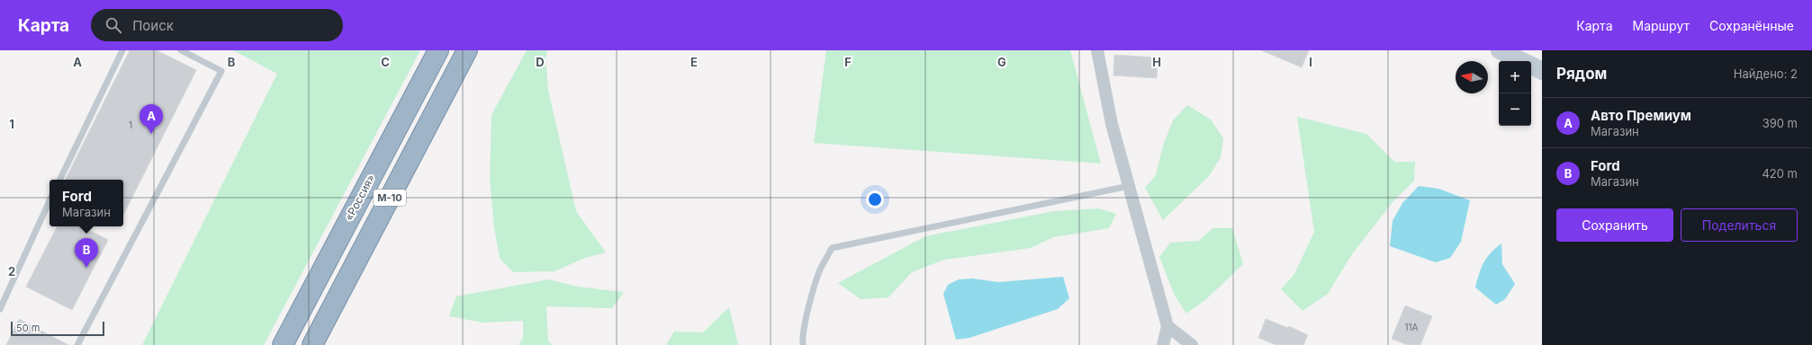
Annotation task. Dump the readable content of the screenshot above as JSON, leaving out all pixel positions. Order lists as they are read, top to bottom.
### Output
{
  "streets": {
    "highway": ["«Россия»", "М-10"]
  },
  "house_numbers": ["1", "11А"],
  "scale_bar": "50 m",
  "north": "left",
  "page": {
    "header": "Карта",
    "search": "Поиск",
    "nav": ["Карта", "Маршрут", "Сохранённые"],
    "heading": ["Рядом", "Найдено: 2"],
    "map_buttons": ["+", "−"],
    "list": [
      {
        "mark": "A",
        "name": "Авто Премиум",
        "note": "Магазин",
        "value": "390 m"
      },
      {
        "mark": "B",
        "name": "Ford",
        "note": "Магазин",
        "value": "420 m"
      }
    ],
    "pins": ["A", "B"],
    "popup": ["Ford", "Магазин"],
    "buttons": ["Сохранить", "Поделиться"],
    "scale": "50 m"
  },
  "grid": {
    "columns": [
      "A",
      "B",
      "C",
      "D",
      "E",
      "F",
      "G",
      "H",
      "I"
    ],
    "rows": ["1", "2"]
  }
}
